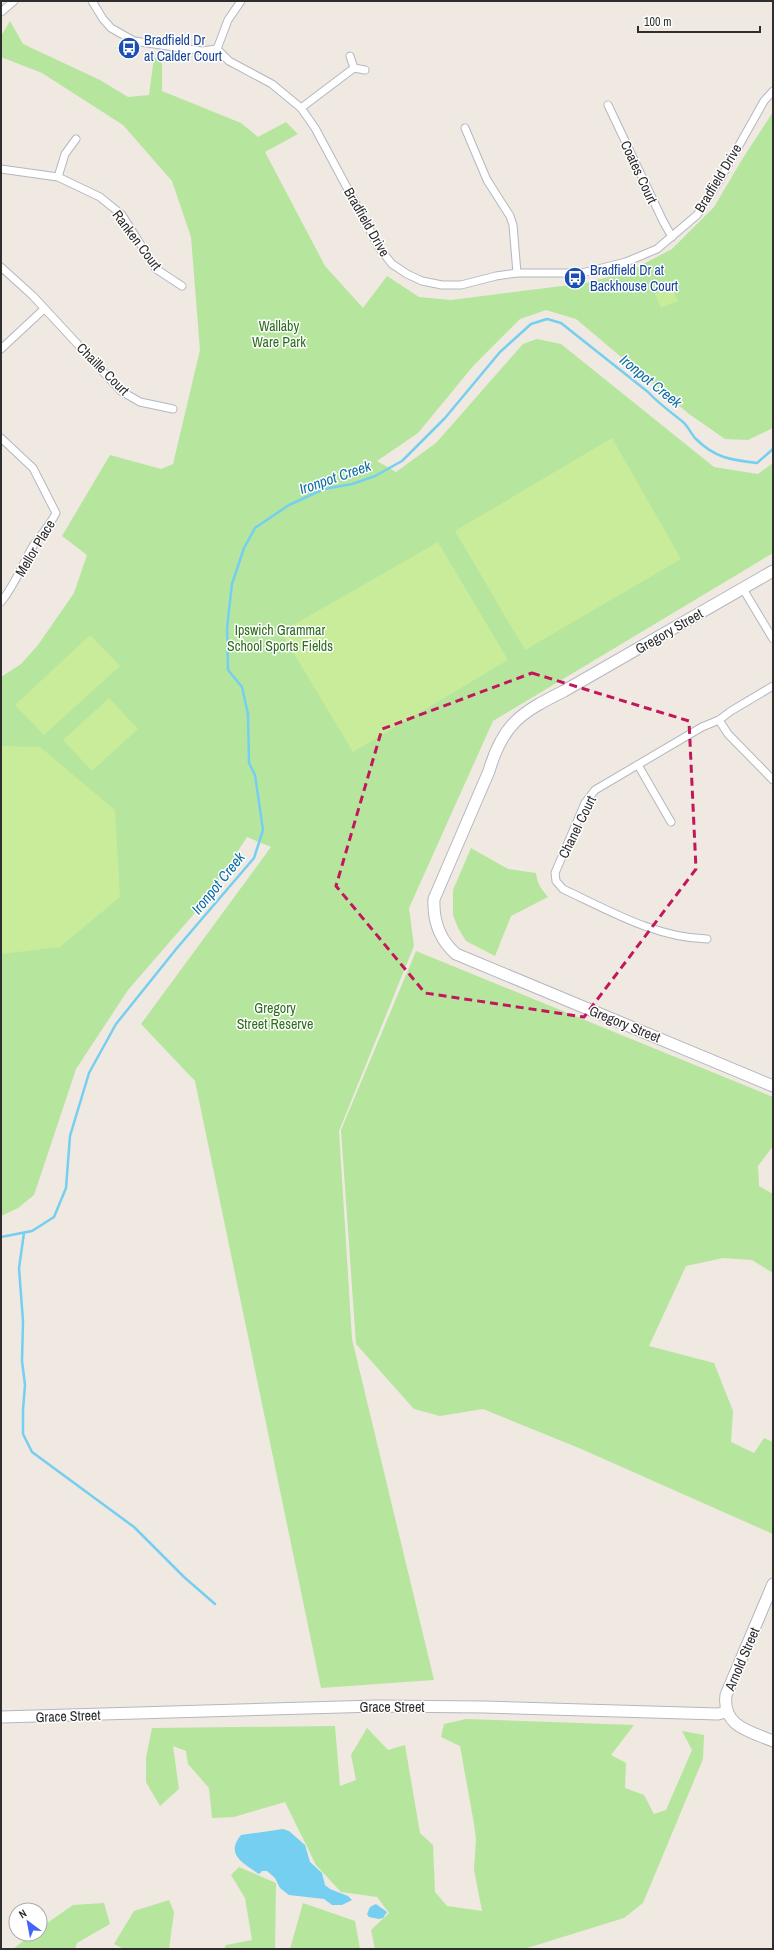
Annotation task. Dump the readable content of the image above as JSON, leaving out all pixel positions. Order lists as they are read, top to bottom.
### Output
{
  "streets": {
    "main road": ["Gregory Street", "Arnold Street", "Grace Street"],
    "street": [
      "Coates Court",
      "Bradfield Drive",
      "Ranken Court",
      "Chaille Court",
      "Mellor Place",
      "Chanel Court"
    ]
  },
  "crossings": [
    ["Coates Court", "Bradfield Drive"],
    ["Arnold Street", "Grace Street"]
  ],
  "water": ["Ironpot Creek"],
  "parks": ["Wallaby Ware Park", "Ipswich Grammar School Sports Fields", "Gregory Street Reserve"],
  "places": {
    "bus stop": ["Bradfield Dr at Calder Court", "Bradfield Dr at Backhouse Court"]
  },
  "scale_bar": "100 m",
  "north": "top left"
}
